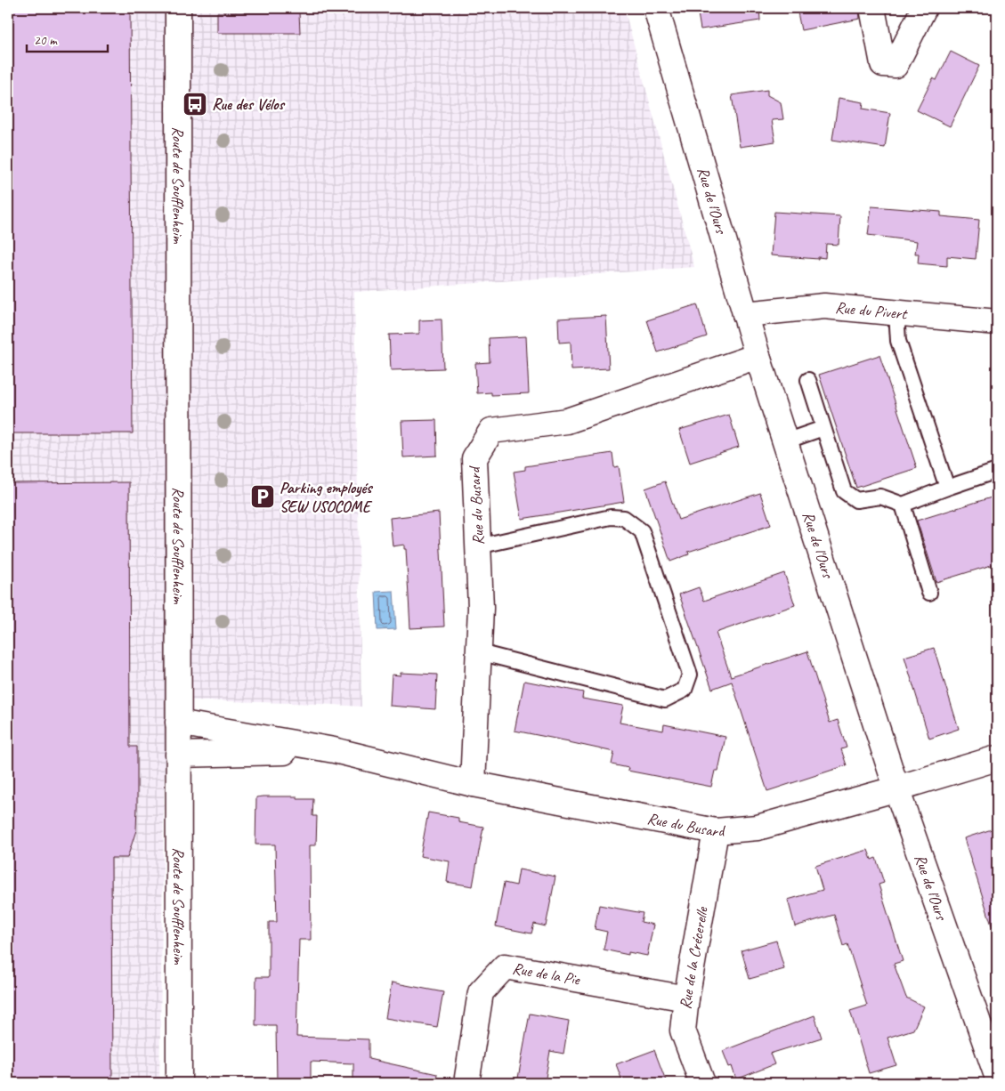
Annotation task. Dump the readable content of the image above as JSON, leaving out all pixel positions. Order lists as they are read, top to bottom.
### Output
{
  "streets": {
    "street": [
      "Route de Soufflenheim",
      "Rue de l'Ours",
      "Rue du Pivert",
      "Rue du Busard",
      "Rue de la Crécerelle",
      "Rue de la Pie"
    ]
  },
  "crossings": [
    ["Route de Soufflenheim", "Rue du Busard"],
    ["Rue de l'Ours", "Rue du Pivert"],
    ["Rue de l'Ours", "Rue du Busard"],
    ["Rue du Busard", "Rue de la Crécerelle"],
    ["Rue de la Crécerelle", "Rue de la Pie"]
  ],
  "places": {
    "bus stop": ["Rue des Vélos"],
    "parking": ["Parking employés SEW USOCOME"]
  },
  "scale_bar": "20 m"
}
